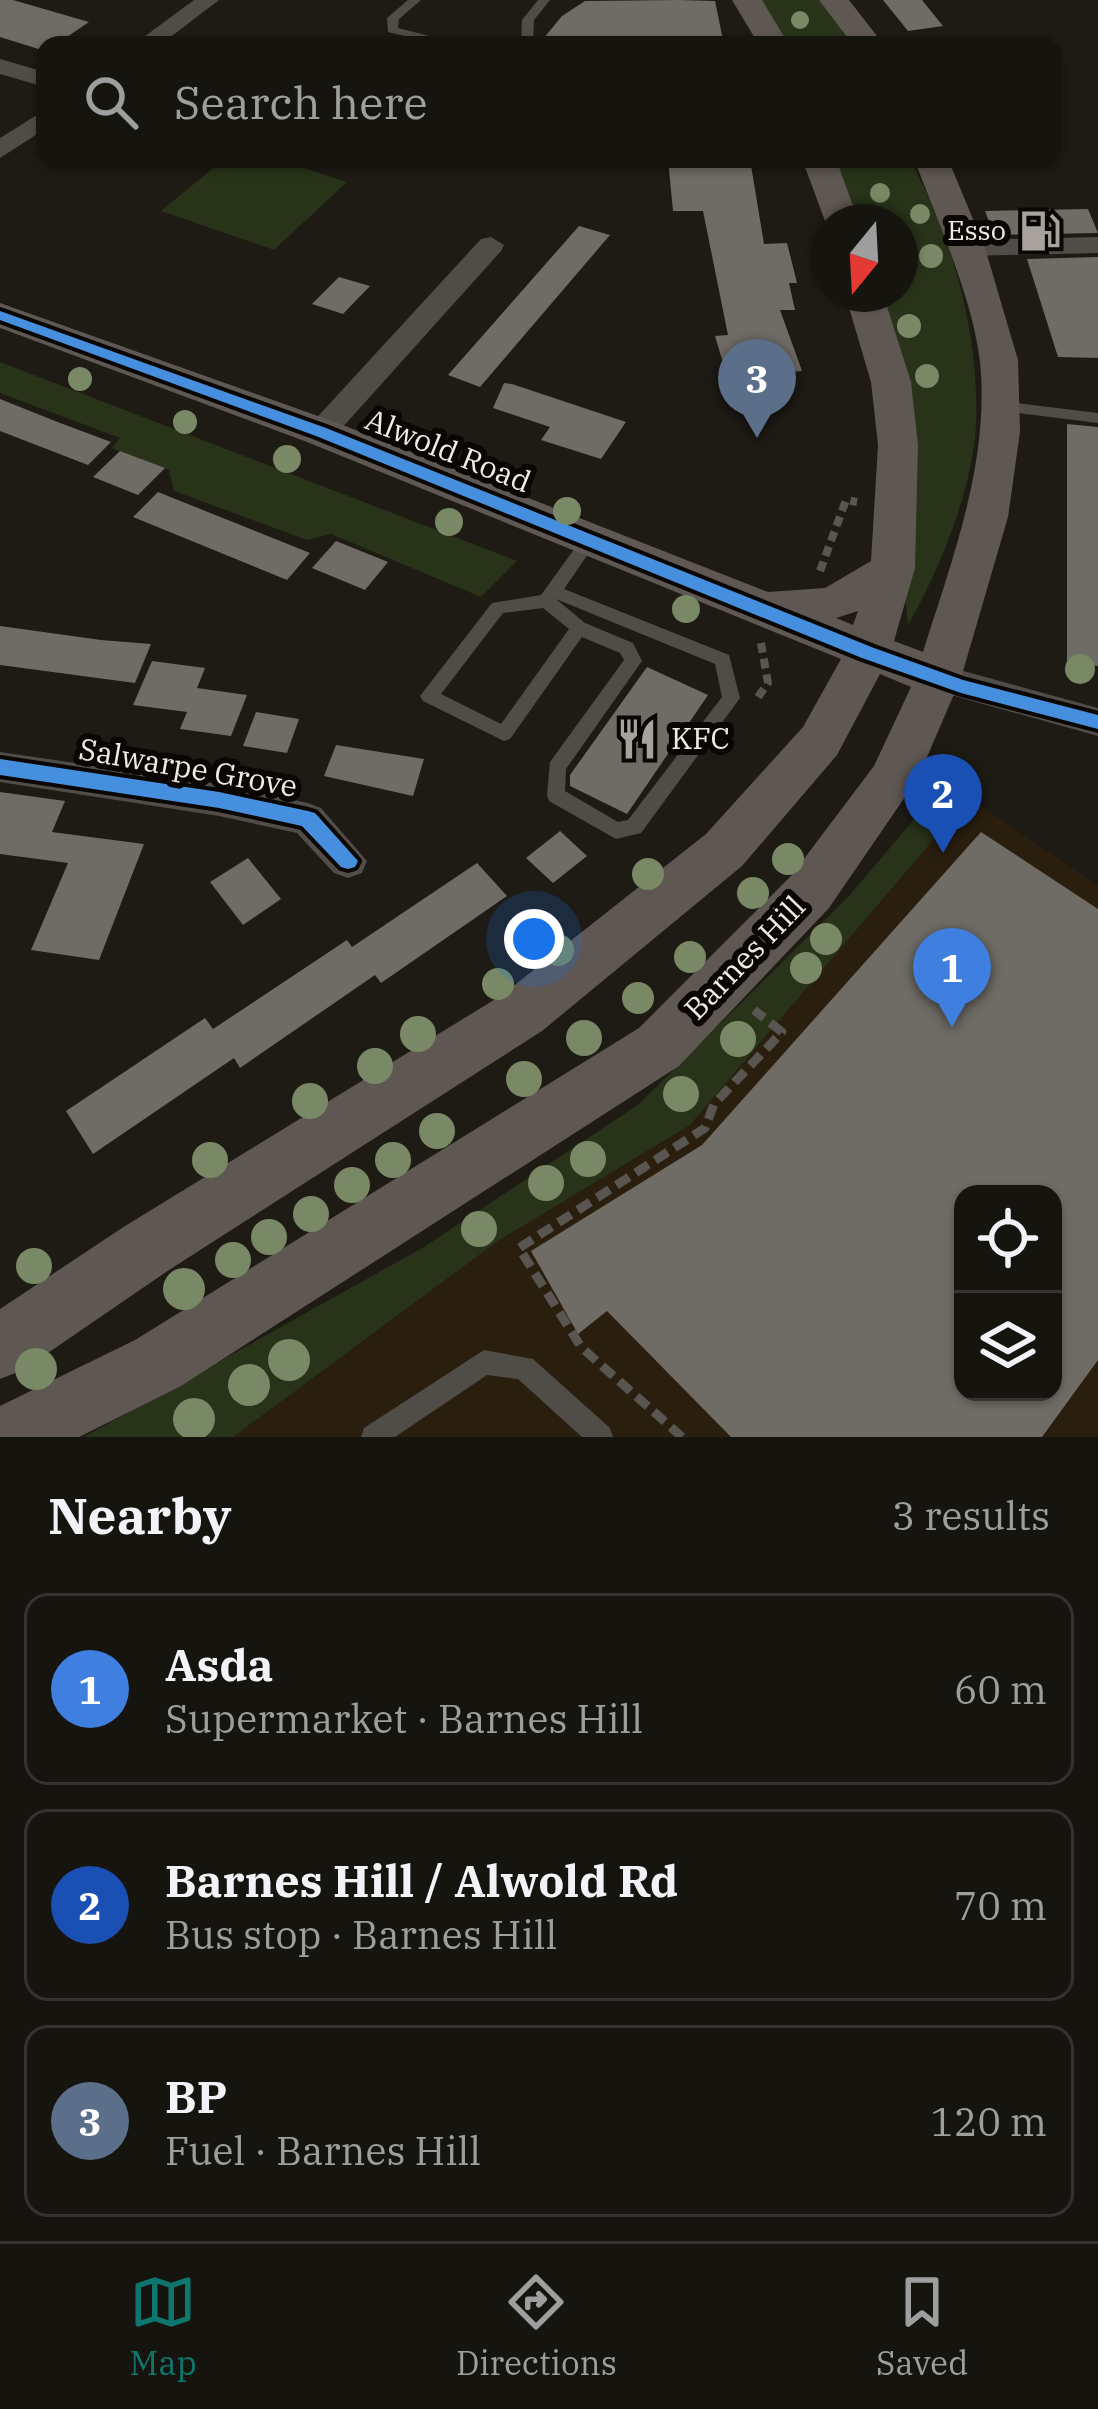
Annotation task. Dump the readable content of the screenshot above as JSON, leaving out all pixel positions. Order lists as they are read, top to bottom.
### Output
{
  "streets": {
    "main road": ["Alwold Road", "Barnes Hill"],
    "street": ["Salwarpe Grove"]
  },
  "crossings": [
    ["Alwold Road", "Barnes Hill"]
  ],
  "places": {
    "fuel station": ["Esso"],
    "restaurant": ["KFC"]
  },
  "north": "bottom",
  "page": {
    "search": "Search here",
    "pins": ["3", "2", "1"],
    "heading": ["Nearby", "3 results"],
    "list": [
      {
        "mark": "1",
        "name": "Asda",
        "note": "Supermarket · Barnes Hill",
        "value": "60 m"
      },
      {
        "mark": "2",
        "name": "Barnes Hill / Alwold Rd",
        "note": "Bus stop · Barnes Hill",
        "value": "70 m"
      },
      {
        "mark": "3",
        "name": "BP",
        "note": "Fuel · Barnes Hill",
        "value": "120 m"
      }
    ],
    "nav": ["Map", "Directions", "Saved"]
  }
}
